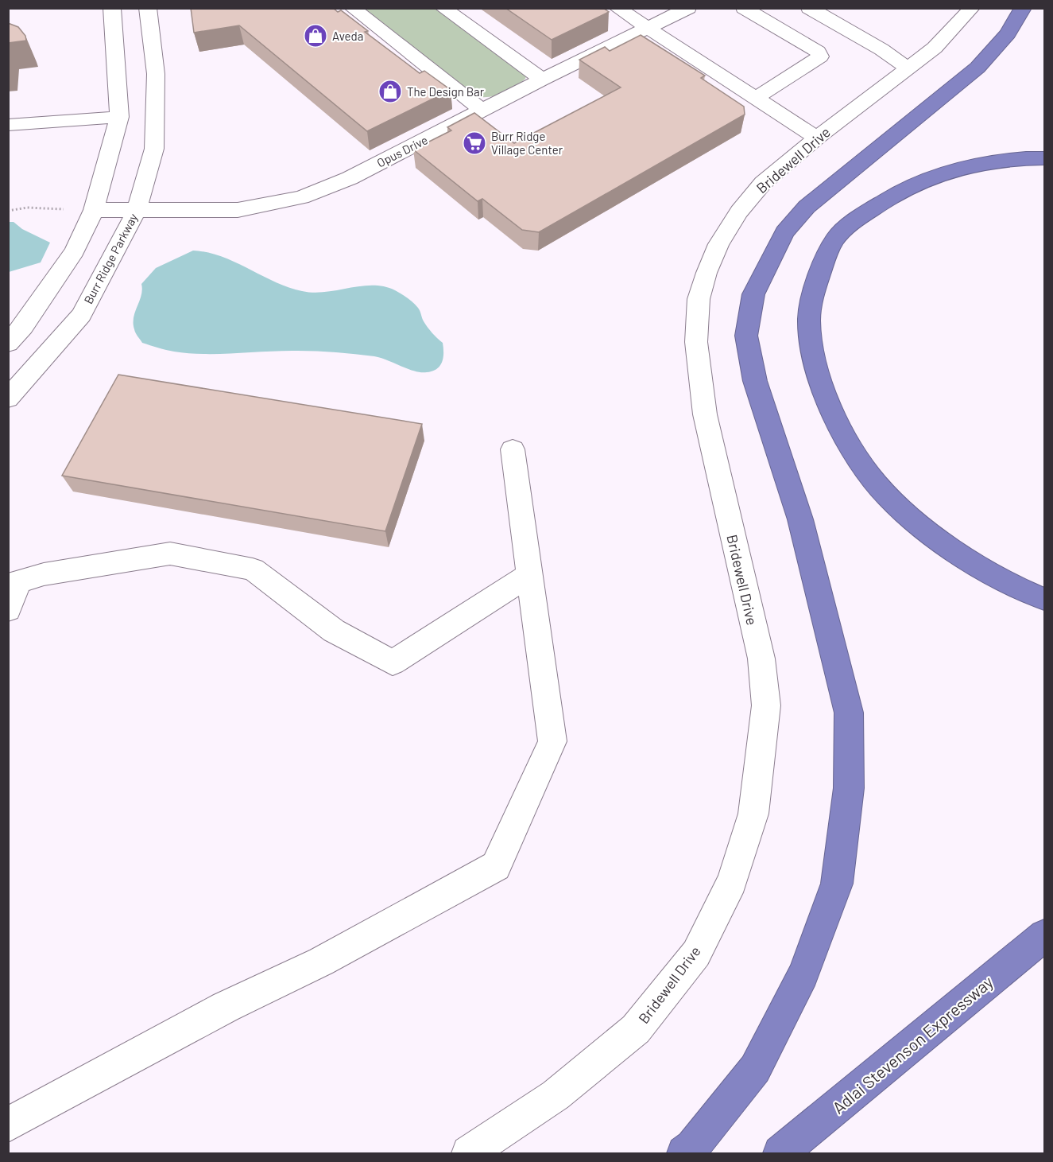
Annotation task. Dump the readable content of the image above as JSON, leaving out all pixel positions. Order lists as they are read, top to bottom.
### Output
{
  "streets": {
    "highway": ["Adlai Stevenson Expressway"],
    "street": ["Opus Drive", "Bridewell Drive", "Burr Ridge Parkway"]
  },
  "crossings": [
    ["Opus Drive", "Burr Ridge Parkway"]
  ],
  "places": {
    "shop": ["Aveda", "The Design Bar"],
    "supermarket": ["Burr Ridge Village Center"]
  }
}
